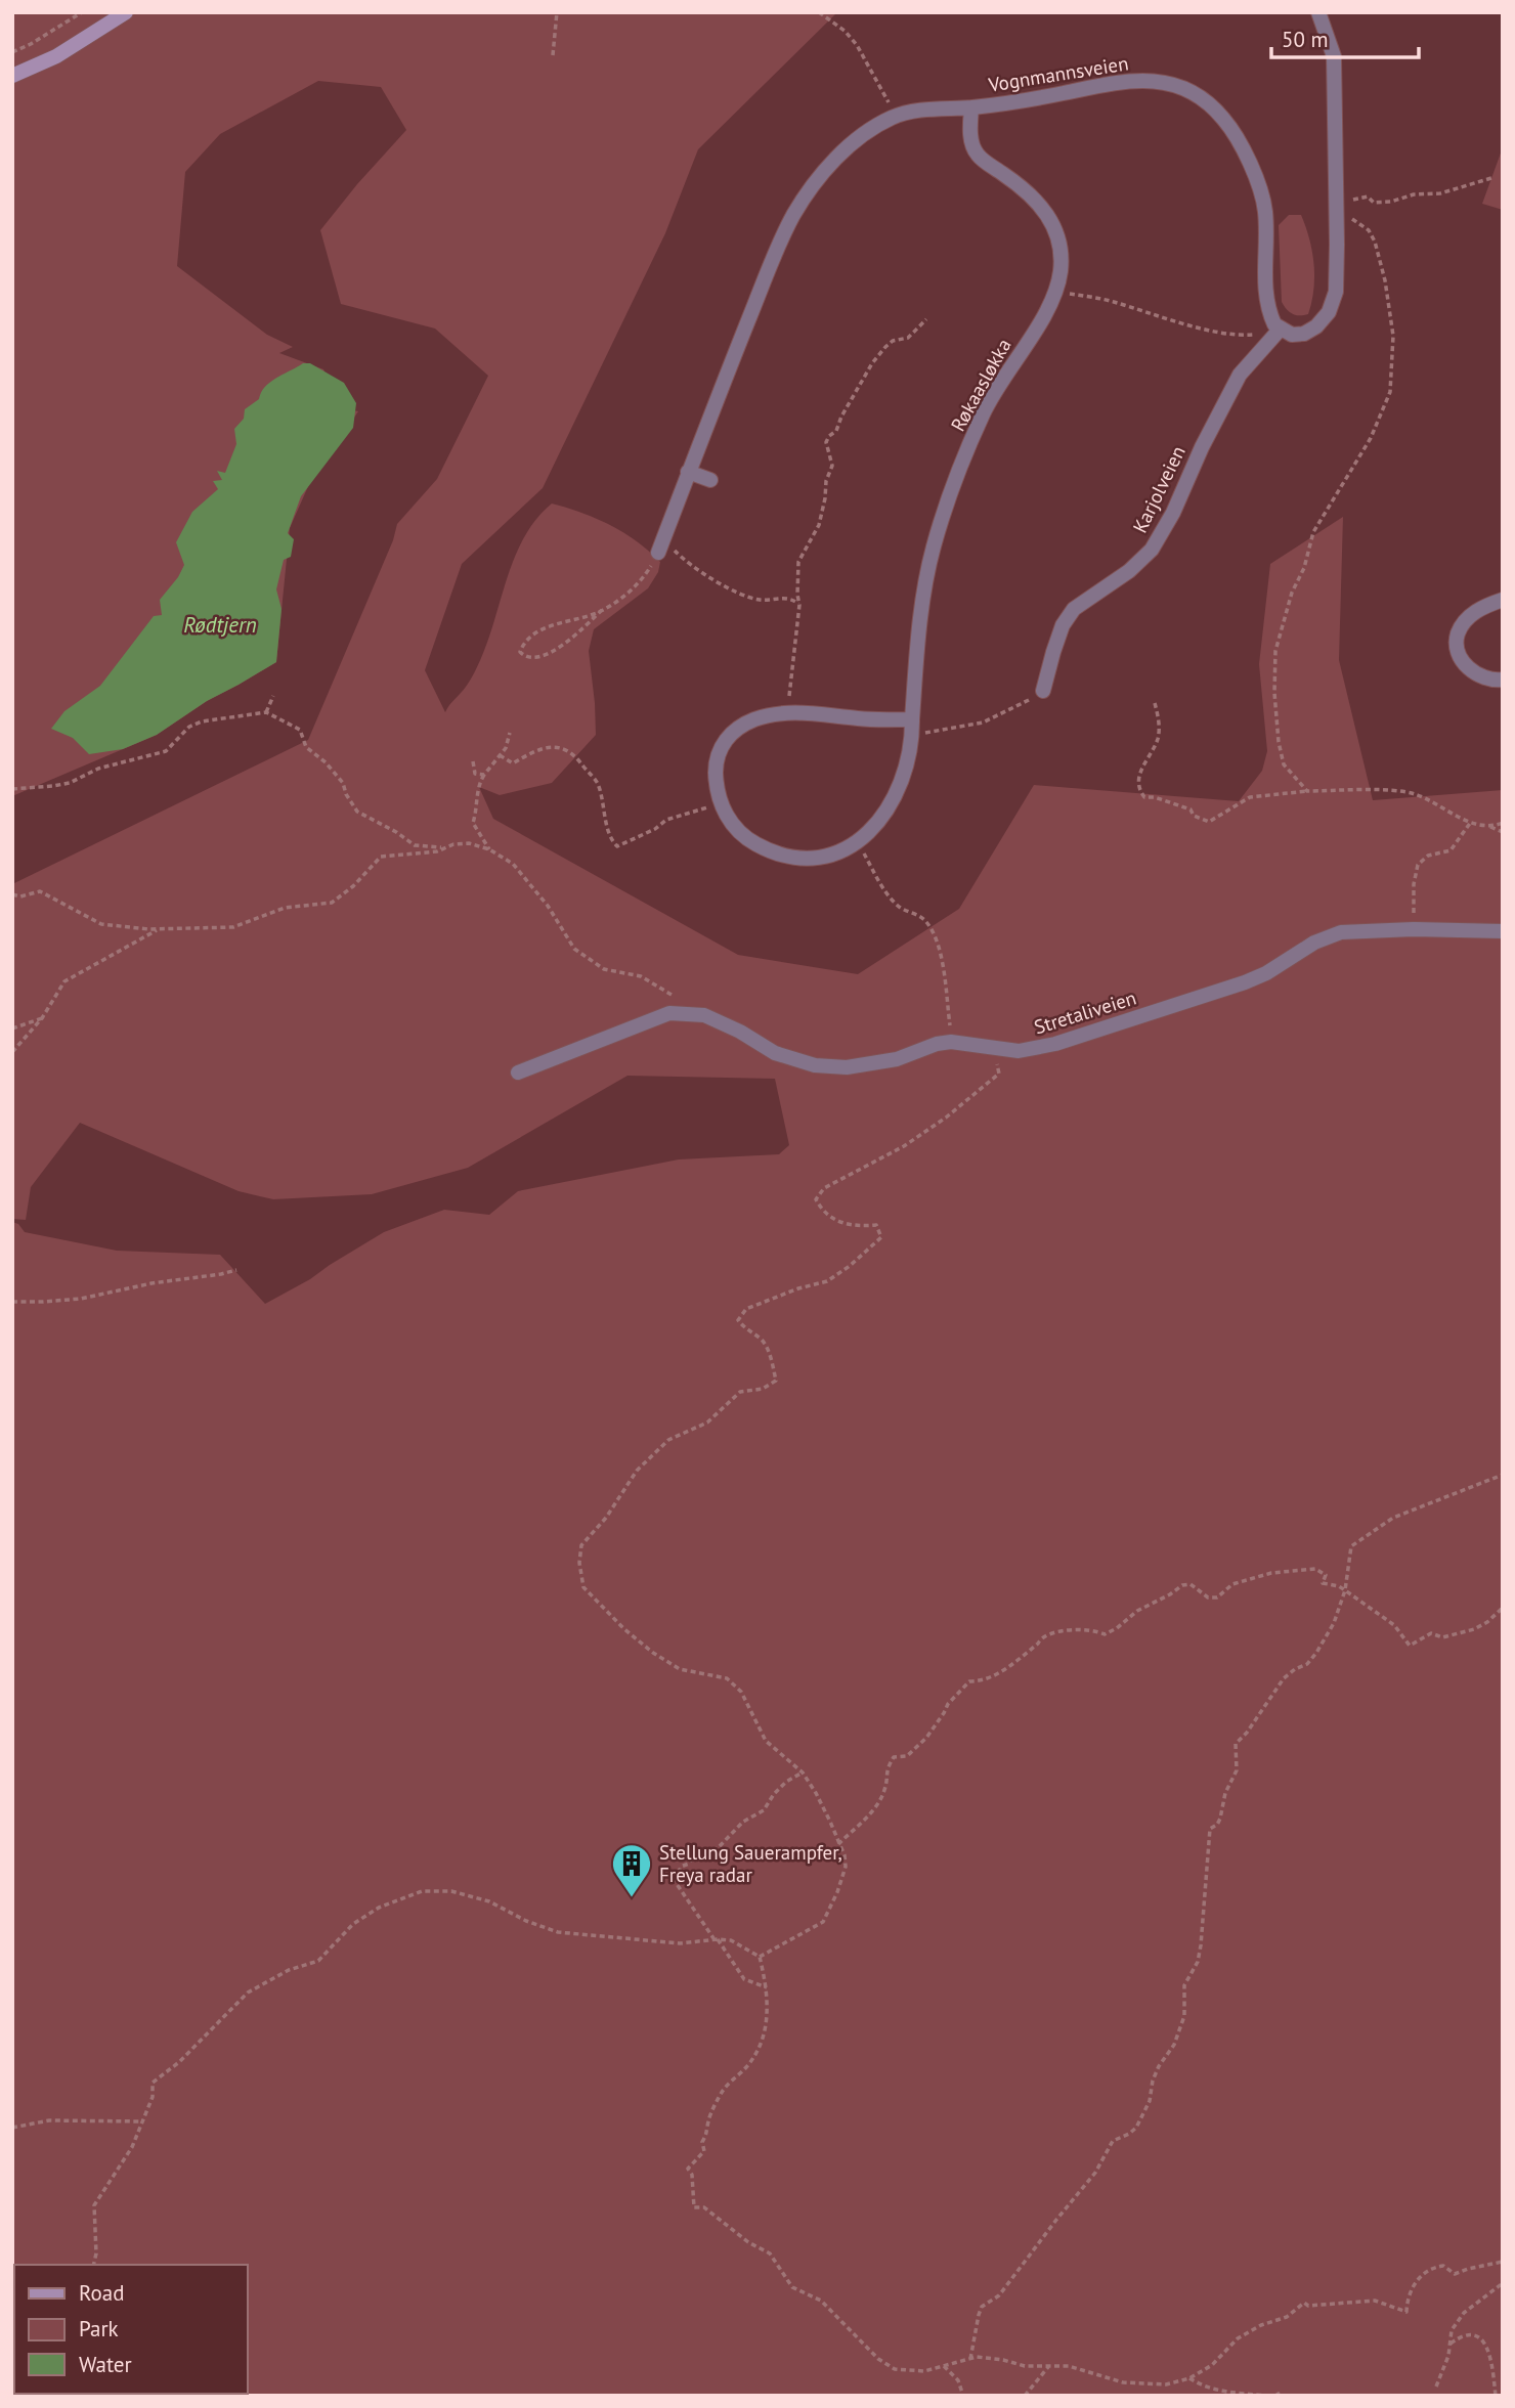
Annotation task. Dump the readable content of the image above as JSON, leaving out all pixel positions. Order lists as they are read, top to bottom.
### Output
{
  "streets": {
    "street": [
      "Vognmannsveien",
      "Røkaasløkka",
      "Karjolveien",
      "Stretaliveien"
    ]
  },
  "crossings": [
    ["Vognmannsveien", "Røkaasløkka"],
    ["Vognmannsveien", "Karjolveien"]
  ],
  "water": ["Rødtjern"],
  "places": {
    "building": ["Stellung Sauerampfer, Freya radar"]
  },
  "legend": ["Road", "Park", "Water"],
  "scale_bar": "50 m"
}
